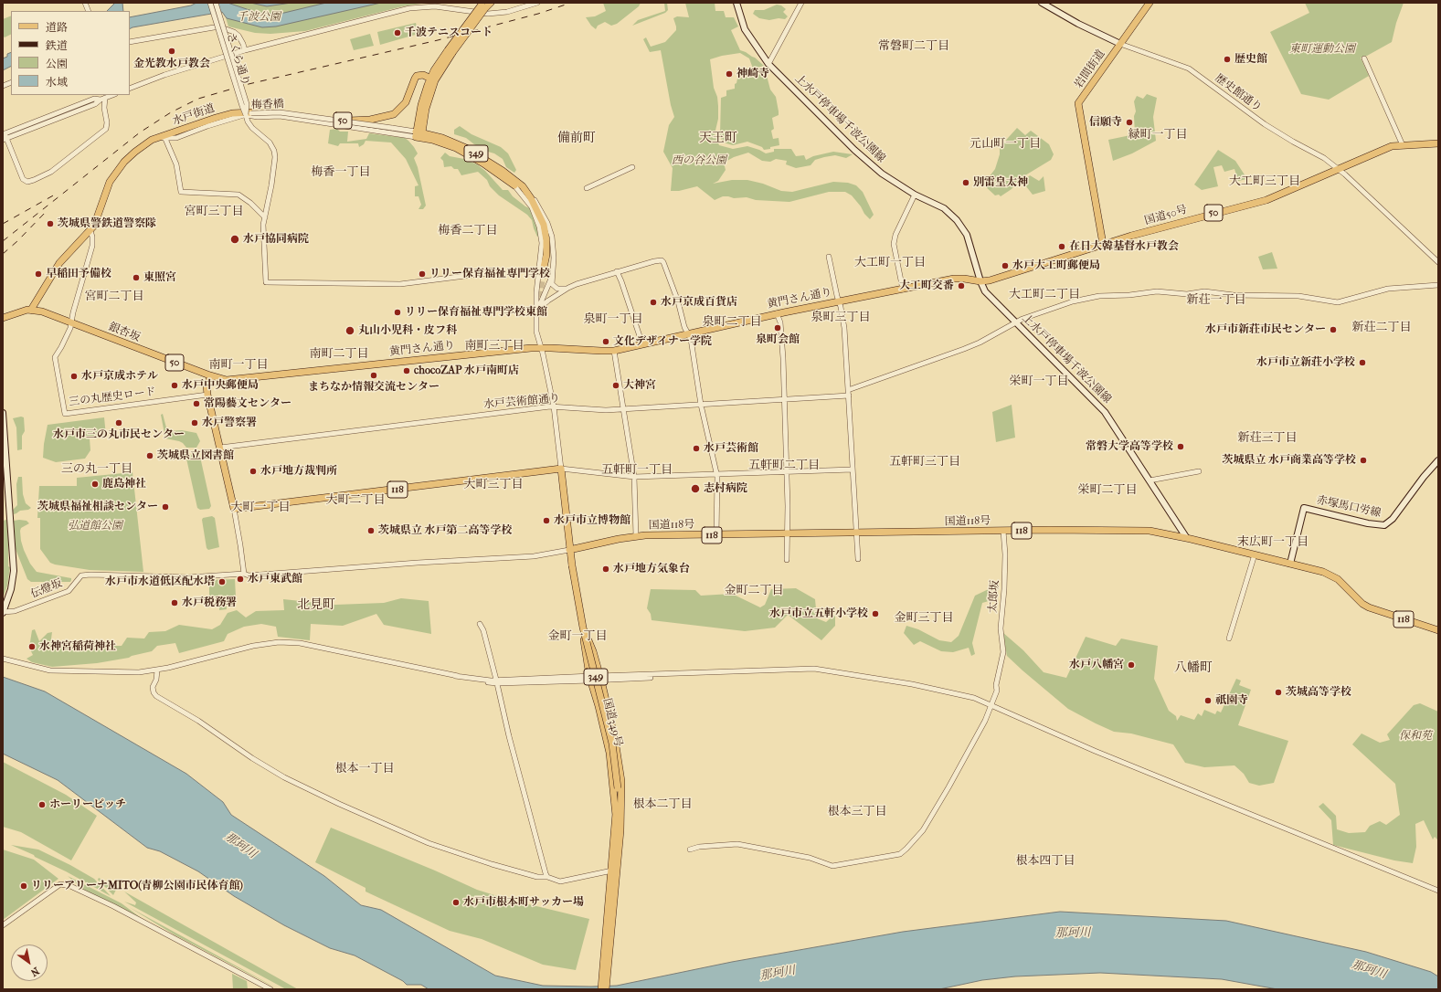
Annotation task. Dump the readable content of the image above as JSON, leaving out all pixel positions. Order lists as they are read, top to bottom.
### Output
{
  "streets": {
    "main road": [
      "岩間街道",
      "水戸街道",
      "上水戸停車場千波公園線",
      "50",
      "349",
      "国道50号",
      "黄門さん通り",
      "銀杏坂",
      "118",
      "赤塚馬口労線",
      "国道118号",
      "国道349号"
    ],
    "street": [
      "さくら通り",
      "歴史館通り",
      "梅香橋",
      "三の丸歴史ロード",
      "水戸芸術館通り",
      "伝燈坂",
      "太郎坂"
    ]
  },
  "crossings": [
    ["さくら通り", "梅香橋"],
    ["岩間街道", "歴史館通り"],
    ["岩間街道", "国道50号"],
    ["歴史館通り", "国道50号"],
    ["梅香橋", "水戸街道"],
    ["梅香橋", "349"],
    ["水戸街道", "銀杏坂"],
    ["上水戸停車場千波公園線", "国道50号"],
    ["上水戸停車場千波公園線", "黄門さん通り"],
    ["上水戸停車場千波公園線", "水戸芸術館通り"],
    ["上水戸停車場千波公園線", "118"],
    ["上水戸停車場千波公園線", "国道118号"],
    ["国道50号", "黄門さん通り"],
    ["黄門さん通り", "銀杏坂"],
    ["銀杏坂", "三の丸歴史ロード"],
    ["118", "赤塚馬口労線"],
    ["118", "国道118号"],
    ["国道118号", "太郎坂"],
    ["国道118号", "国道349号"]
  ],
  "districts": [
    "常磐町二丁目",
    "緑町一丁目",
    "備前町",
    "天王町",
    "元山町一丁目",
    "梅香一丁目",
    "大工町三丁目",
    "宮町三丁目",
    "梅香二丁目",
    "大工町一丁目",
    "大工町二丁目",
    "宮町二丁目",
    "新荘一丁目",
    "泉町三丁目",
    "泉町一丁目",
    "泉町二丁目",
    "新荘二丁目",
    "南町三丁目",
    "南町二丁目",
    "南町一丁目",
    "栄町一丁目",
    "新荘三丁目",
    "五軒町三丁目",
    "五軒町二丁目",
    "三の丸一丁目",
    "五軒町一丁目",
    "大町三丁目",
    "栄町二丁目",
    "大町二丁目",
    "大町一丁目",
    "末広町一丁目",
    "金町二丁目",
    "北見町",
    "金町三丁目",
    "金町一丁目",
    "八幡町",
    "根本一丁目",
    "根本二丁目",
    "根本三丁目",
    "根本四丁目"
  ],
  "water": ["那珂川"],
  "parks": [
    "千波公園",
    "東町運動公園",
    "西の谷公園",
    "弘道館公園",
    "保和苑"
  ],
  "places": [
    "千波テニスコート",
    "金光教水戸教会",
    "歴史館",
    "神崎寺",
    "信願寺",
    "別雷皇太神",
    "茨城県警鉄道警察隊",
    "水戸協同病院",
    "在日大韓基督水戸教会",
    "水戸大工町郵便局",
    "早稲田予備校",
    "リリー保育福祉専門学校",
    "東照宮",
    "大工町交番",
    "水戸京成百貨店",
    "リリー保育福祉専門学校東館",
    "泉町会館",
    "水戸市新荘市民センター",
    "丸山小児科・皮フ科",
    "文化デザイナー学院",
    "水戸市立新荘小学校",
    "chocoZAP 水戸南町店",
    "まちなか情報交流センター",
    "水戸京成ホテル",
    "水戸中央郵便局",
    "大神宮",
    "常陽藝文センター",
    "水戸市三の丸市民センター",
    "水戸警察署",
    "常磐大学高等学校",
    "水戸芸術館",
    "茨城県立図書館",
    "茨城県立 水戸商業高等学校",
    "水戸地方裁判所",
    "鹿島神社",
    "志村病院",
    "茨城県福祉相談センター",
    "水戸市立博物館",
    "茨城県立 水戸第二高等学校",
    "水戸地方気象台",
    "水戸東武館",
    "水戸市水道低区配水塔",
    "水戸税務署",
    "水戸市立五軒小学校",
    "水神宮稲荷神社",
    "水戸八幡宮",
    "茨城高等学校",
    "祇園寺",
    "ホーリーピッチ",
    "リリーアリーナMITO(青柳公園市民体育館)",
    "水戸市根本町サッカー場"
  ],
  "legend": [
    "道路",
    "鉄道",
    "公園",
    "水域"
  ],
  "north": "bottom right"
}
